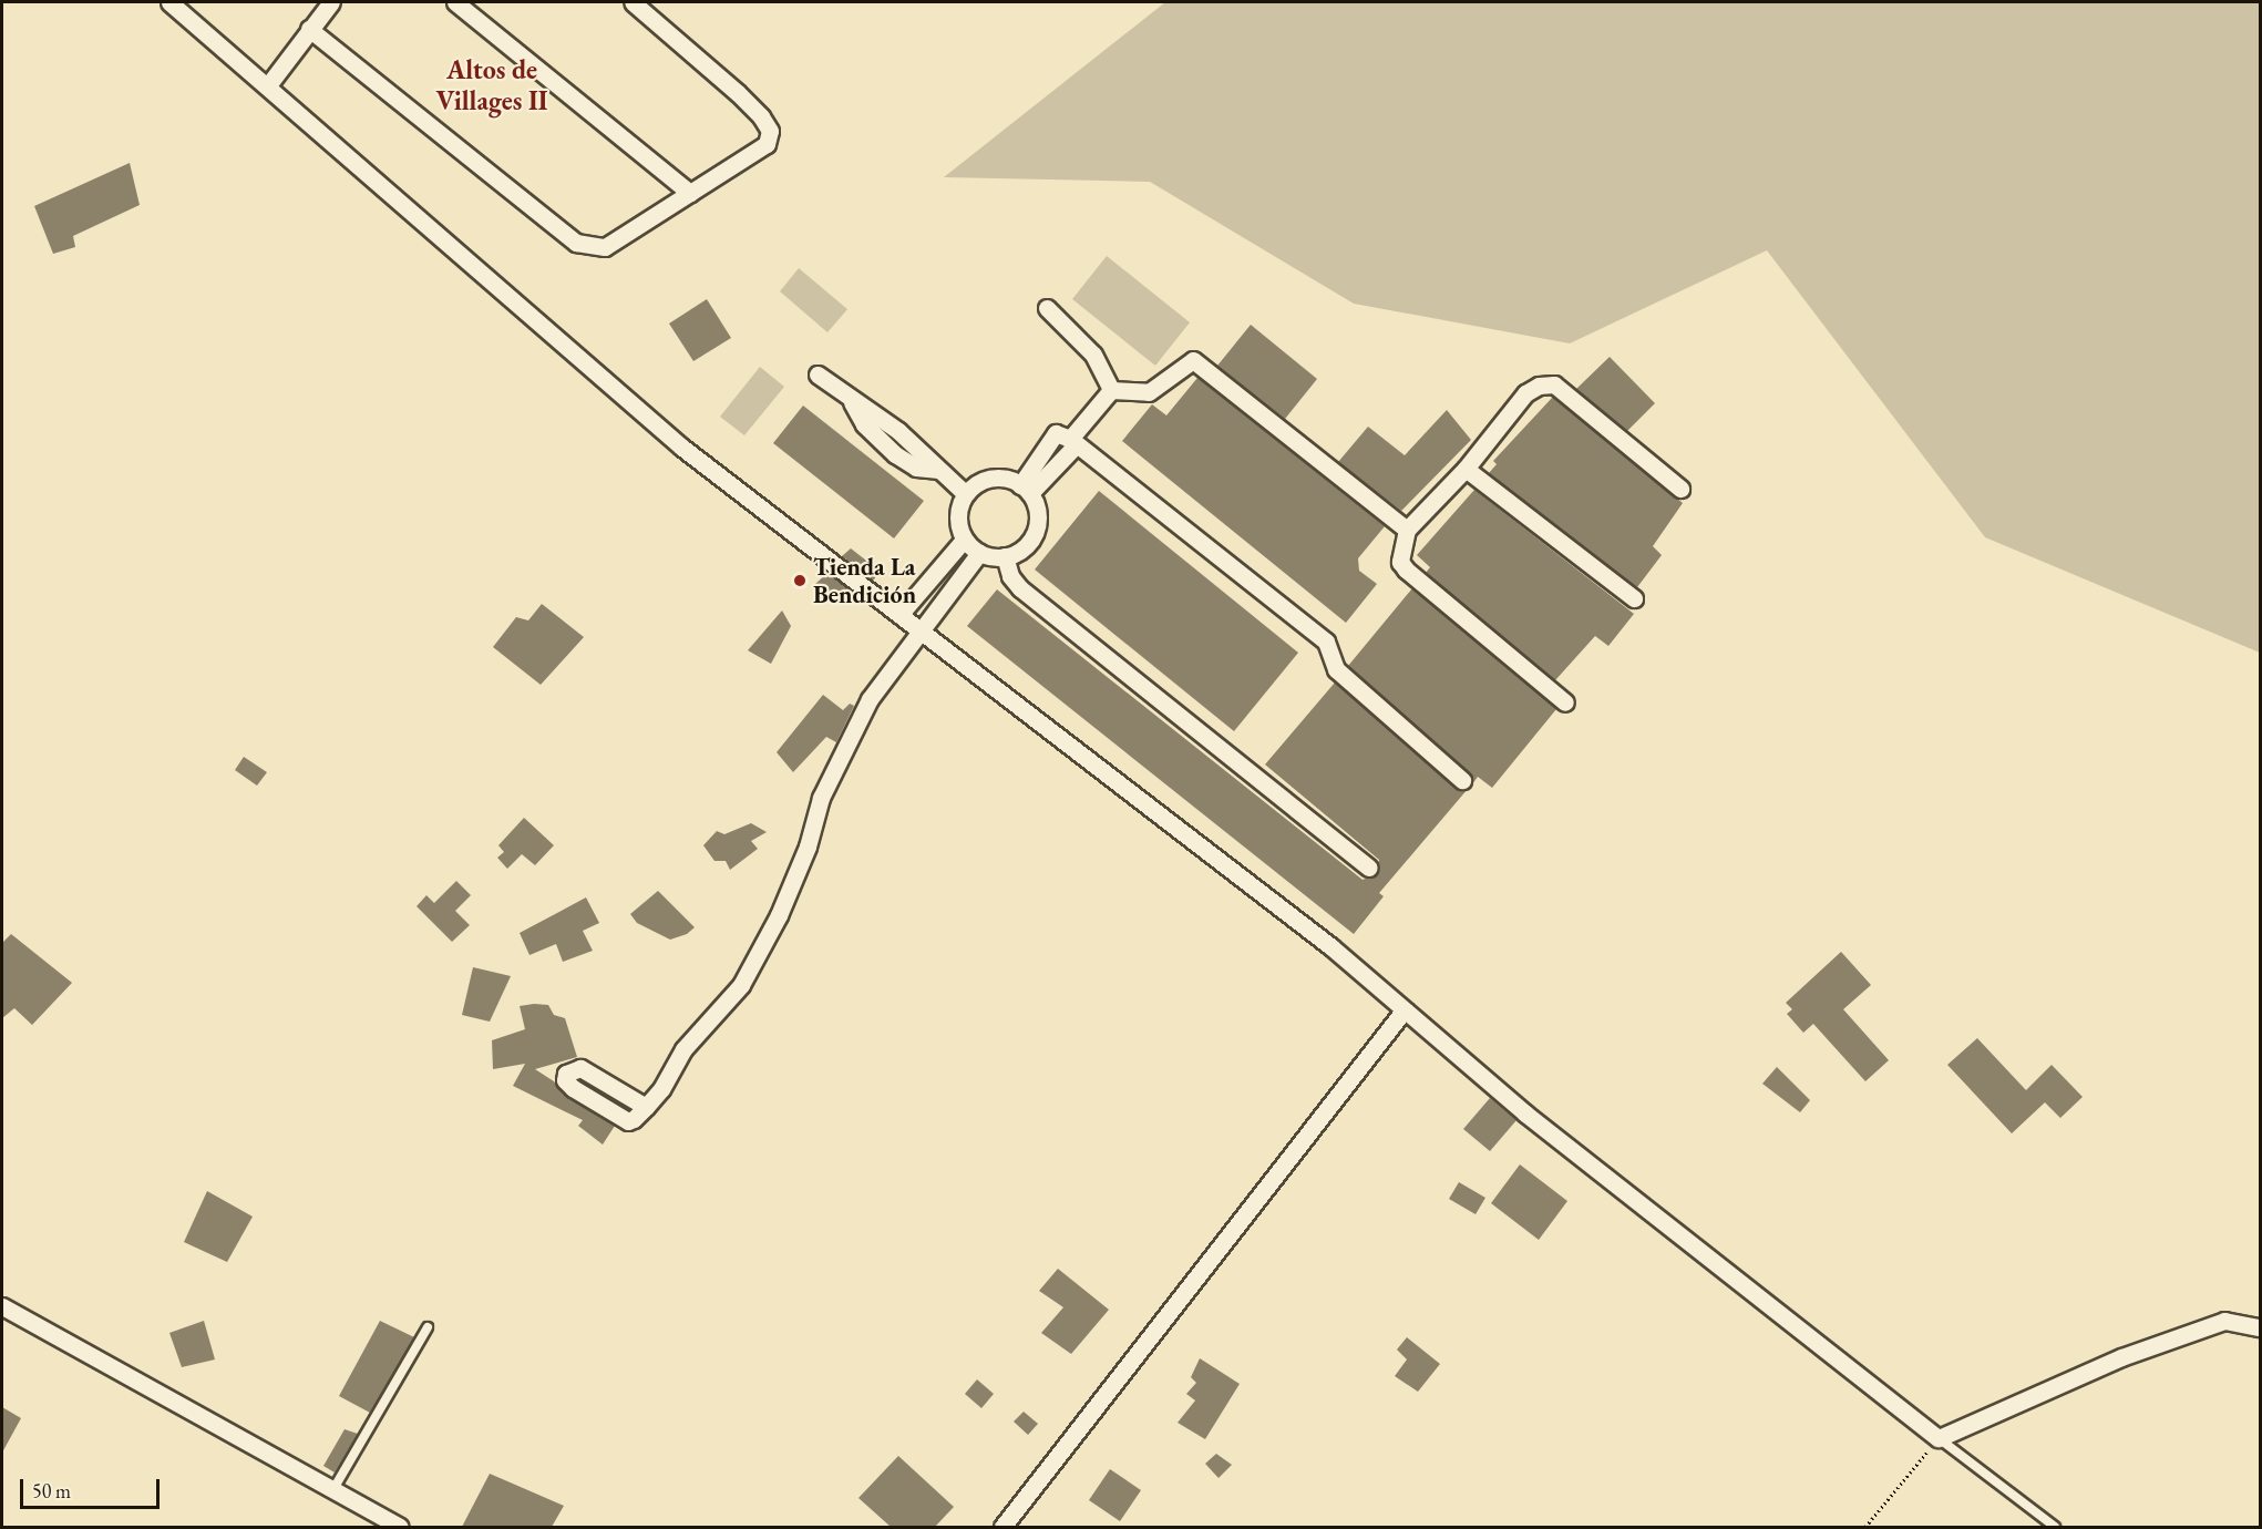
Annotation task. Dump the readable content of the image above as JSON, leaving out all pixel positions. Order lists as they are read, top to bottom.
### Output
{
  "districts": ["Altos de Villages II"],
  "places": ["Tienda La Bendición"],
  "scale_bar": "50 m"
}
